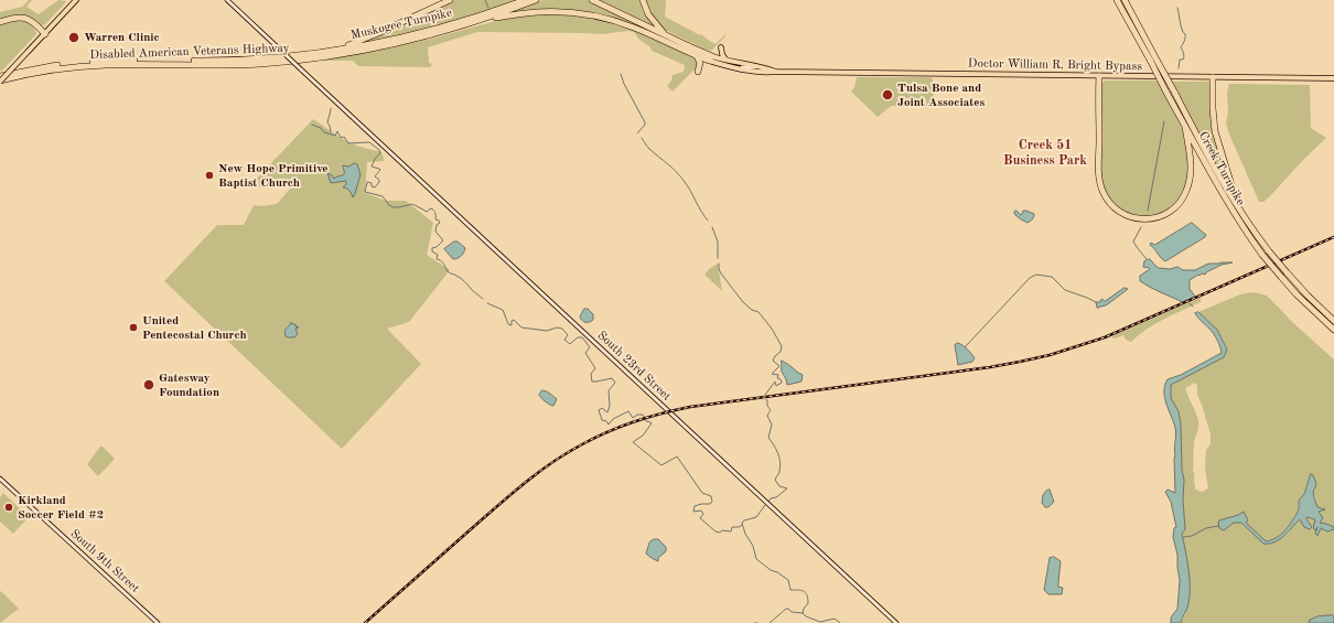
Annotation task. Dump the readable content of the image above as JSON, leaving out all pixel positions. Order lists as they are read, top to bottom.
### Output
{
  "streets": {
    "highway": ["Muskogee Turnpike", "Disabled American Veterans Highway", "Creek Turnpike"],
    "main road": ["Doctor William R. Bright Bypass", "South 23rd Street", "South 9th Street"]
  },
  "crossings": [
    ["Muskogee Turnpike", "Disabled American Veterans Highway"]
  ],
  "districts": ["Creek 51 Business Park"],
  "places": [
    "Warren Clinic",
    "Tulsa Bone and Joint Associates",
    "New Hope Primitive Baptist Church",
    "United Pentecostal Church",
    "Gatesway Foundation",
    "Kirkland Soccer Field #2"
  ]
}
